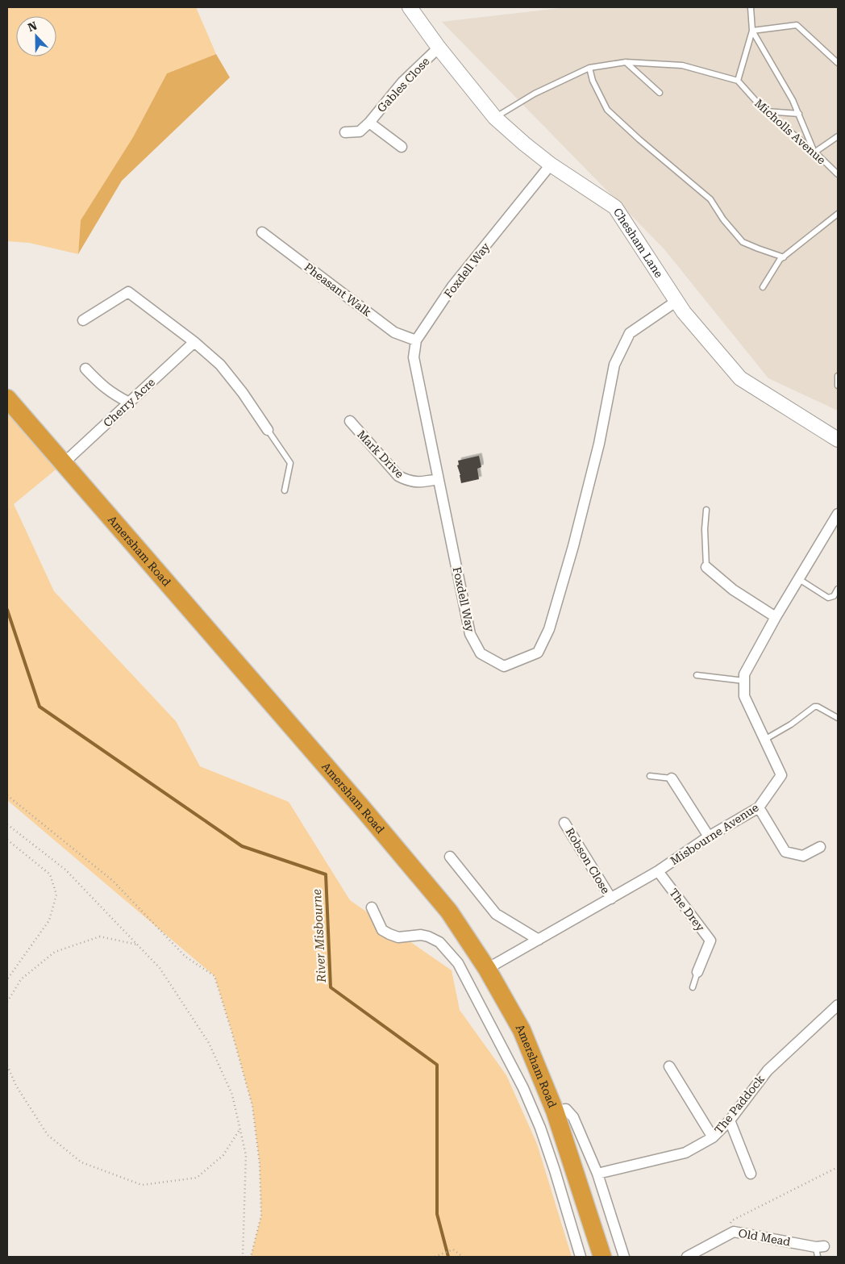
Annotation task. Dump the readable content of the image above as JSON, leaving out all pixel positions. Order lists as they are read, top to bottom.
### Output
{
  "streets": {
    "highway": ["Amersham Road"],
    "street": [
      "Gables Close",
      "Chesham Lane",
      "Foxdell Way",
      "Pheasant Walk",
      "Cherry Acre",
      "Mark Drive",
      "Misbourne Avenue",
      "Robson Close",
      "The Drey",
      "The Paddock",
      "Old Mead"
    ],
    "lane": ["Micholls Avenue"]
  },
  "crossings": [
    ["Gables Close", "Chesham Lane"],
    ["Chesham Lane", "Foxdell Way"],
    ["Foxdell Way", "Pheasant Walk"],
    ["Foxdell Way", "Mark Drive"],
    ["Cherry Acre", "Amersham Road"],
    ["Amersham Road", "Misbourne Avenue"],
    ["Misbourne Avenue", "Robson Close"],
    ["Misbourne Avenue", "The Drey"]
  ],
  "water": ["River Misbourne"],
  "north": "top"
}
